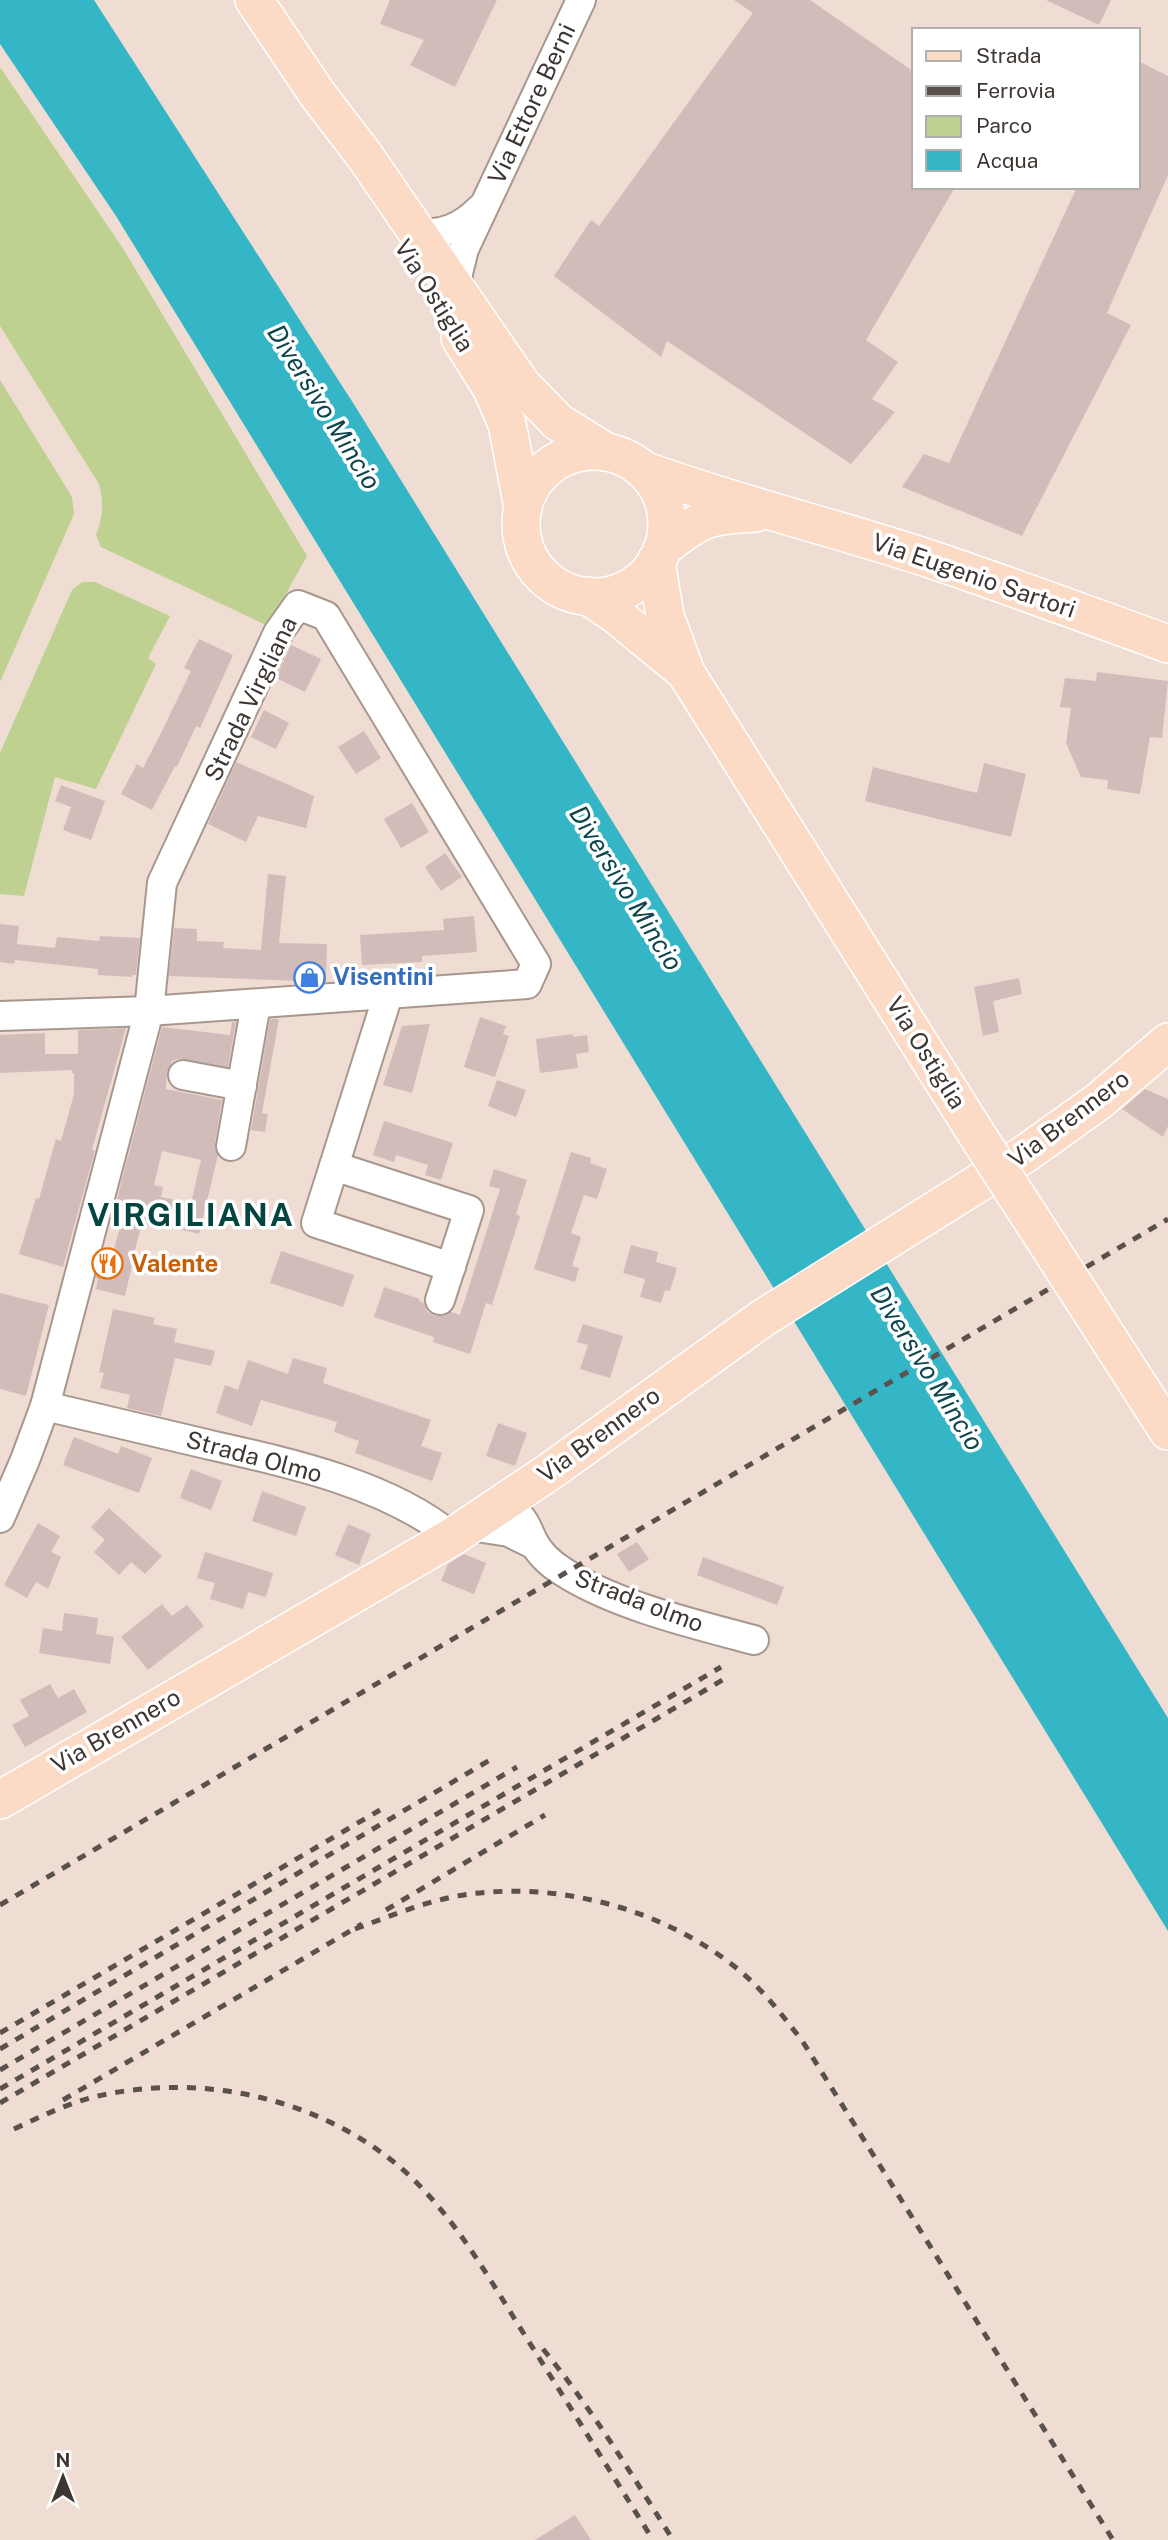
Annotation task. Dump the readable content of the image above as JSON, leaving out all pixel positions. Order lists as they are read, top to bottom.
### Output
{
  "streets": {
    "main road": ["Via Ostiglia", "Via Eugenio Sartori", "Via Brennero"],
    "street": [
      "Via Ettore Berni",
      "Strada Virgliana",
      "Strada Olmo",
      "Strada olmo"
    ]
  },
  "crossings": [
    ["Via Ettore Berni", "Via Ostiglia"],
    ["Via Ostiglia", "Via Eugenio Sartori"],
    ["Via Brennero", "Strada Olmo"],
    ["Via Brennero", "Strada olmo"],
    ["Strada Olmo", "Strada olmo"]
  ],
  "districts": ["VIRGILIANA"],
  "water": ["Diversivo Mincio"],
  "places": {
    "shop": ["Visentini"],
    "restaurant": ["Valente"]
  },
  "legend": [
    "Strada",
    "Ferrovia",
    "Parco",
    "Acqua"
  ],
  "north": "top"
}
